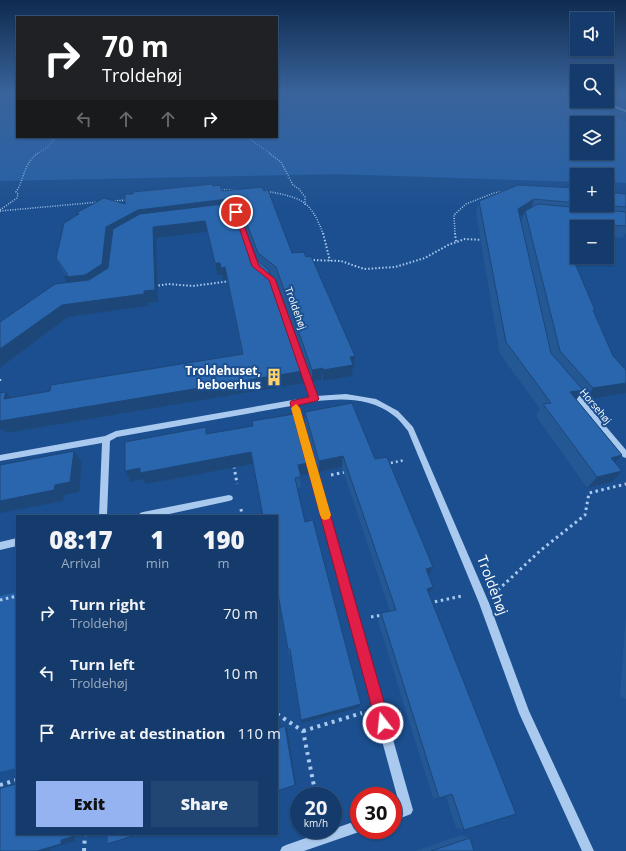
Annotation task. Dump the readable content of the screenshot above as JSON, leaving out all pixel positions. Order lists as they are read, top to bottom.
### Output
{
  "streets": {
    "street": ["Troldehøj", "Horsehøj"]
  },
  "places": {
    "building": ["Troldehuset, beboerhus"]
  },
  "page": {
    "map_buttons": ["+", "−"],
    "turn": ["70 m", "Troldehøj"],
    "eta": [
      "08:17",
      "Arrival",
      "1",
      "min",
      "190",
      "m"
    ],
    "list": [
      {
        "name": "Turn right",
        "note": "Troldehøj",
        "value": "70 m"
      },
      {
        "name": "Turn left",
        "note": "Troldehøj",
        "value": "10 m"
      },
      {
        "name": "Arrive at destination",
        "value": "110 m"
      }
    ],
    "buttons": ["Exit", "Share"],
    "speed": "20 km/h",
    "limit": "30"
  }
}
